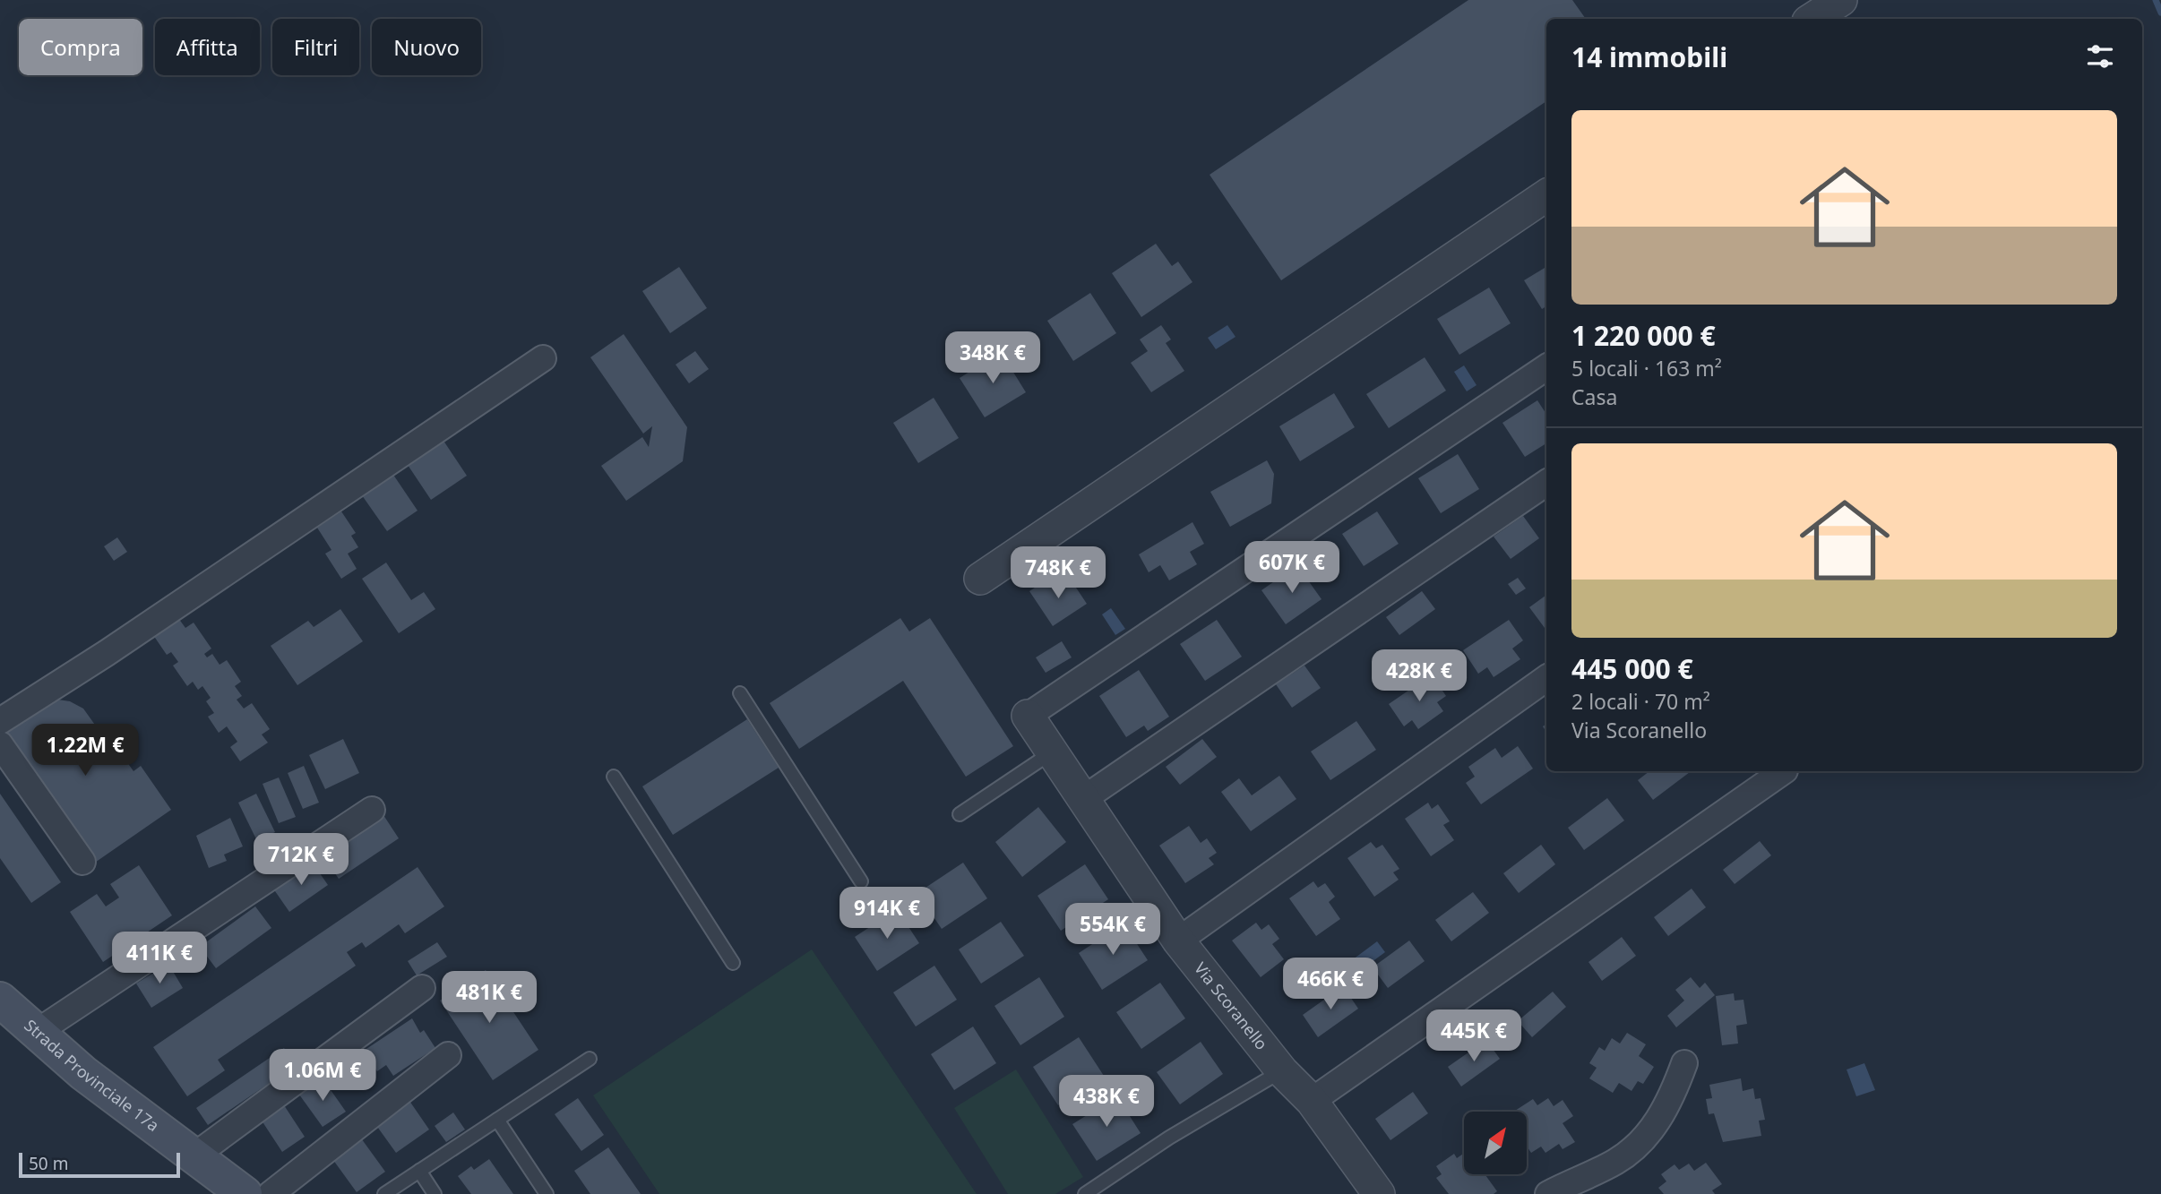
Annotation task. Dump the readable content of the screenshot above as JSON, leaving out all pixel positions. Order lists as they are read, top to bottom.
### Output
{
  "streets": {
    "main road": ["Strada Provinciale 17a"],
    "street": ["Via Scoranello"]
  },
  "scale_bar": "50 m",
  "north": "top right",
  "page": {
    "chip": [
      "Compra",
      "Affitta",
      "Filtri",
      "Nuovo"
    ],
    "heading": "14 immobili",
    "list": [
      {
        "name": "1 220 000 €",
        "note": "5 locali · 163 m² · Casa"
      },
      {
        "name": "445 000 €",
        "note": "2 locali · 70 m² · Via Scoranello"
      }
    ],
    "price": [
      "348K €",
      "607K €",
      "748K €",
      "428K €",
      "1.22M €",
      "712K €",
      "914K €",
      "554K €",
      "411K €",
      "466K €",
      "481K €",
      "445K €",
      "1.06M €",
      "438K €"
    ],
    "scale": "50 m"
  }
}
